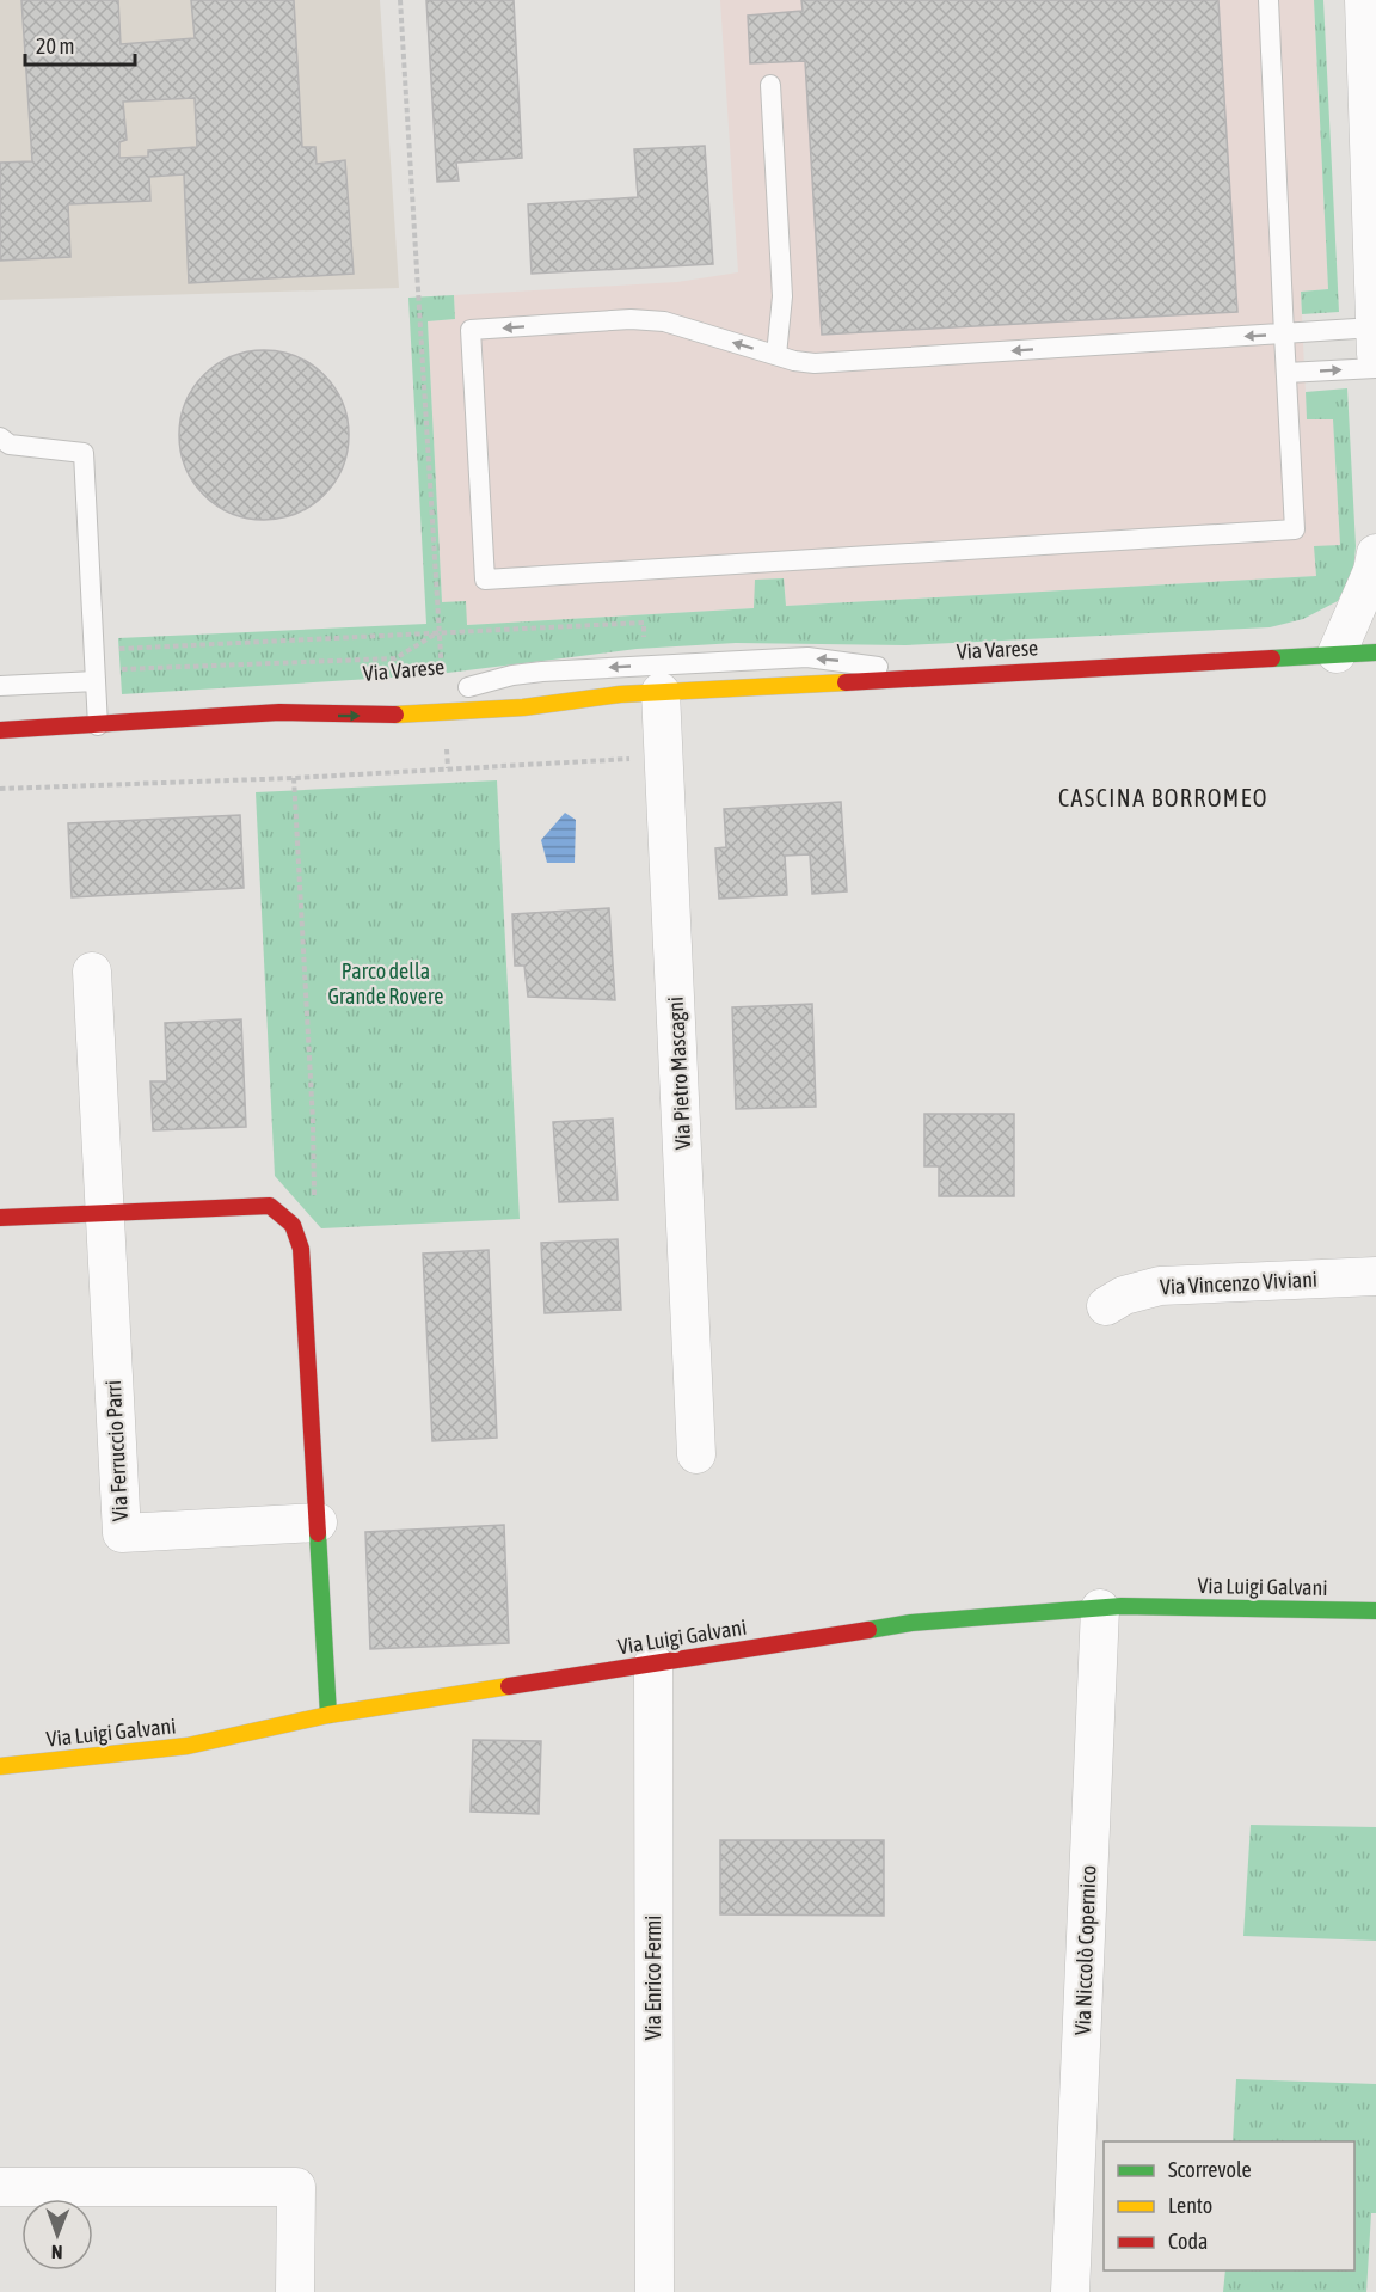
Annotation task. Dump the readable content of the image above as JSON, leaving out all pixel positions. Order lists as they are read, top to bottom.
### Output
{
  "streets": {
    "street": [
      "Via Varese",
      "Via Pietro Mascagni",
      "Via Vincenzo Viviani",
      "Via Ferruccio Parri",
      "Via Luigi Galvani",
      "Via Niccolò Copernico",
      "Via Enrico Fermi"
    ]
  },
  "crossings": [
    ["Via Varese", "Via Pietro Mascagni"],
    ["Via Luigi Galvani", "Via Niccolò Copernico"],
    ["Via Luigi Galvani", "Via Enrico Fermi"]
  ],
  "districts": ["CASCINA BORROMEO"],
  "parks": ["Parco della Grande Rovere"],
  "legend": ["Scorrevole", "Lento", "Coda"],
  "scale_bar": "20 m",
  "north": "bottom"
}
